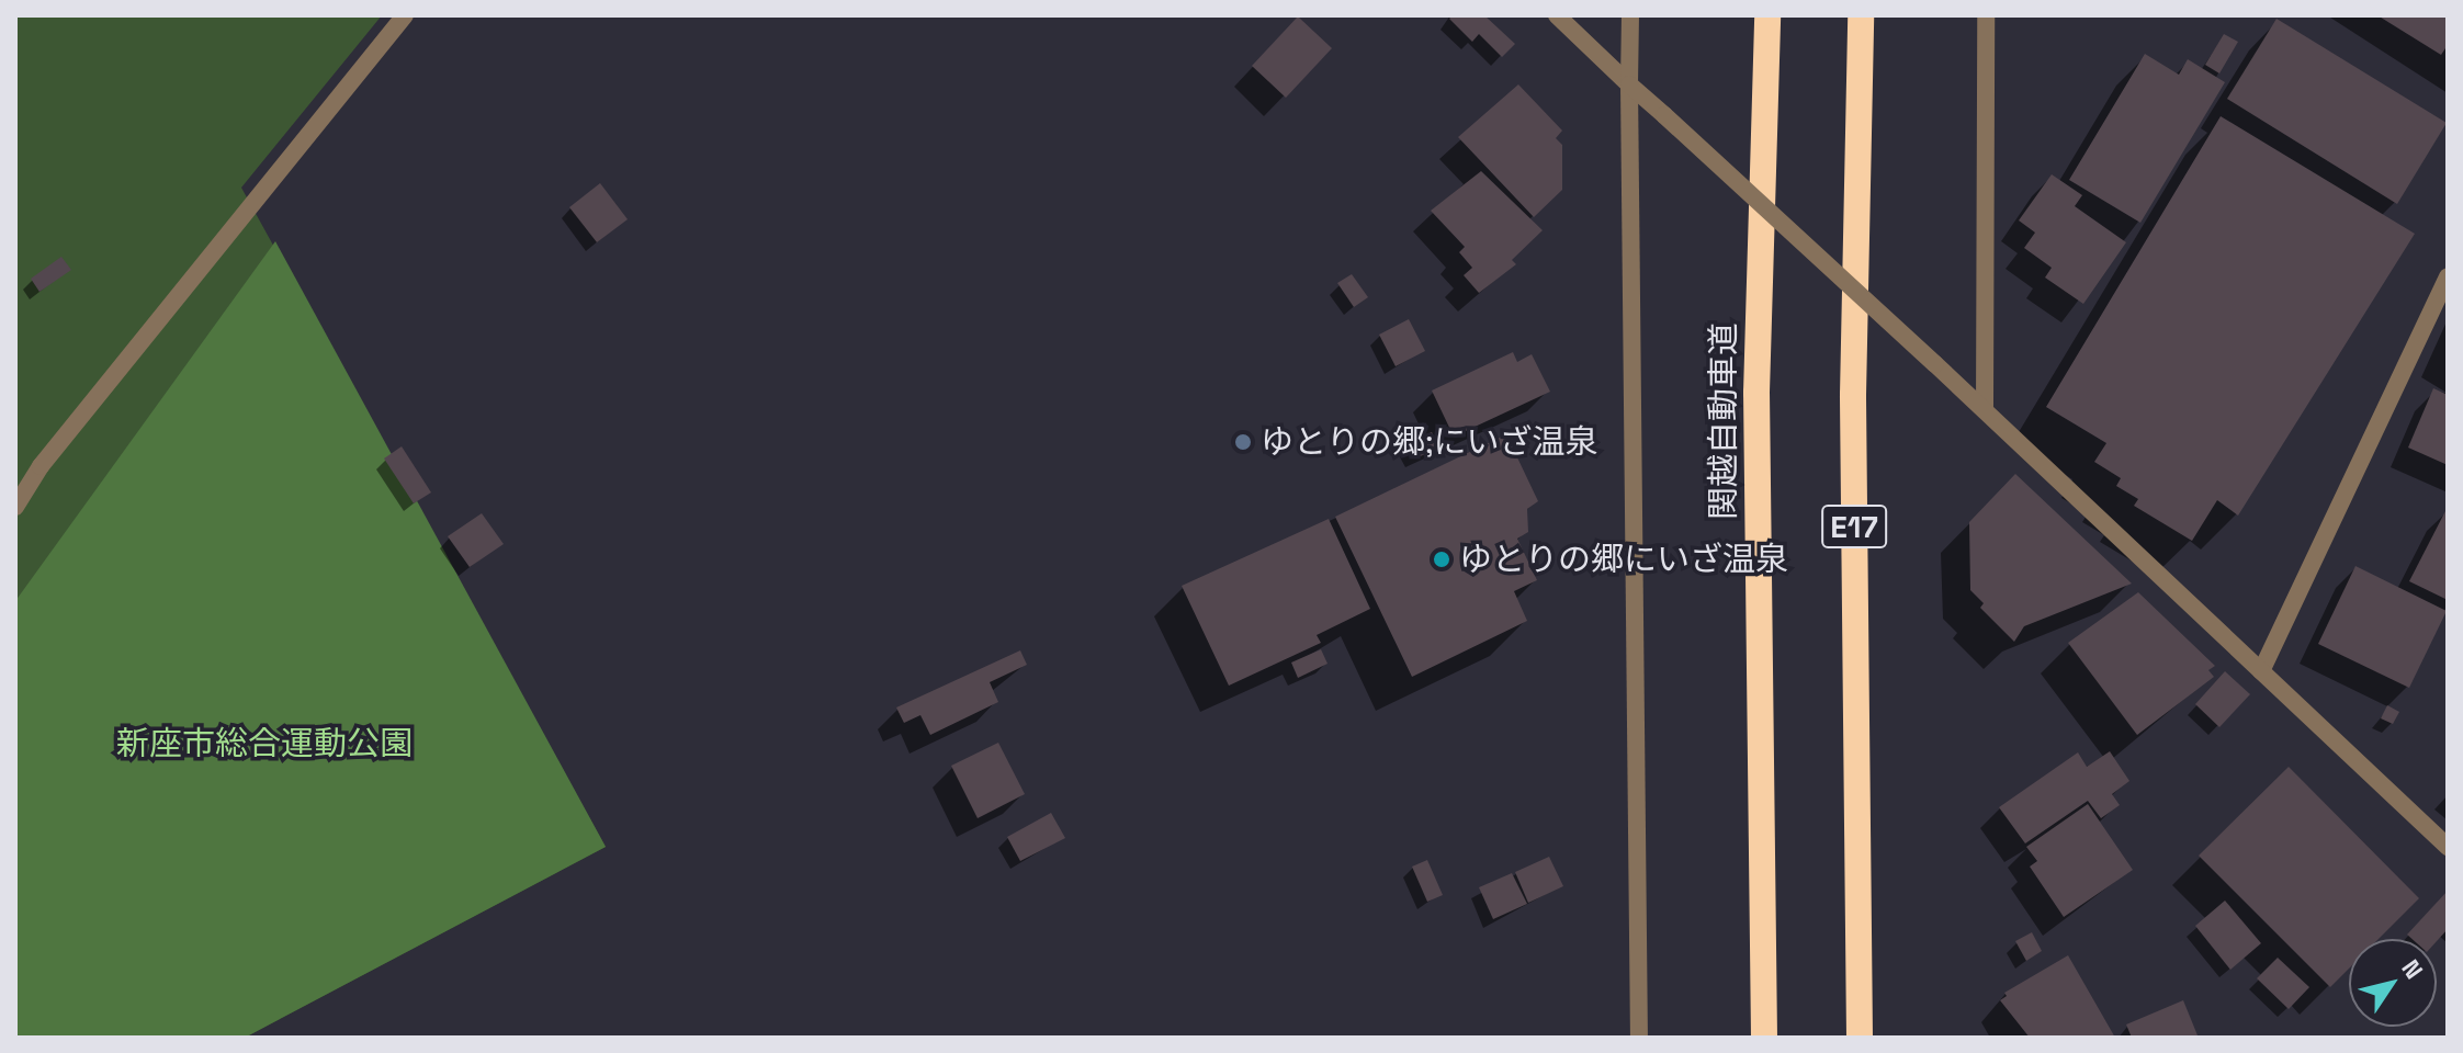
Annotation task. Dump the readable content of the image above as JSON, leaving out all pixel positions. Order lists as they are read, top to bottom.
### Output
{
  "streets": {
    "highway": ["関越自動車道", "E17"]
  },
  "parks": ["新座市総合運動公園"],
  "places": ["ゆとりの郷;にいざ温泉", "ゆとりの郷にいざ温泉"],
  "north": "top right"
}
